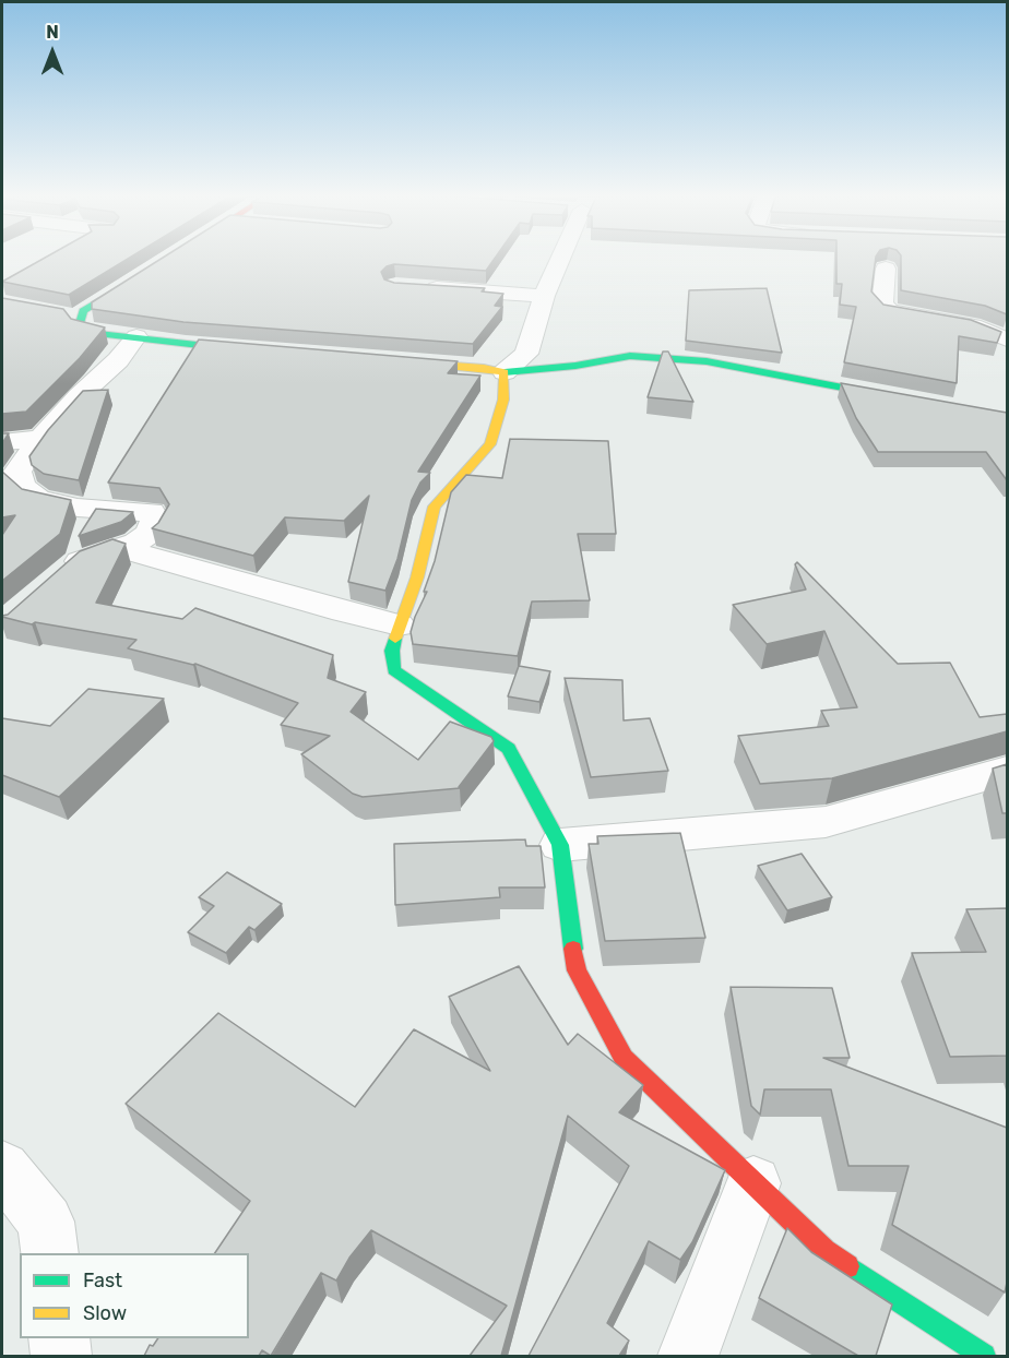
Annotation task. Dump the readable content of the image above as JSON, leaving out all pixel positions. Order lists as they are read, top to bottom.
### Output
{
  "legend": ["Fast", "Slow"],
  "north": "top"
}
